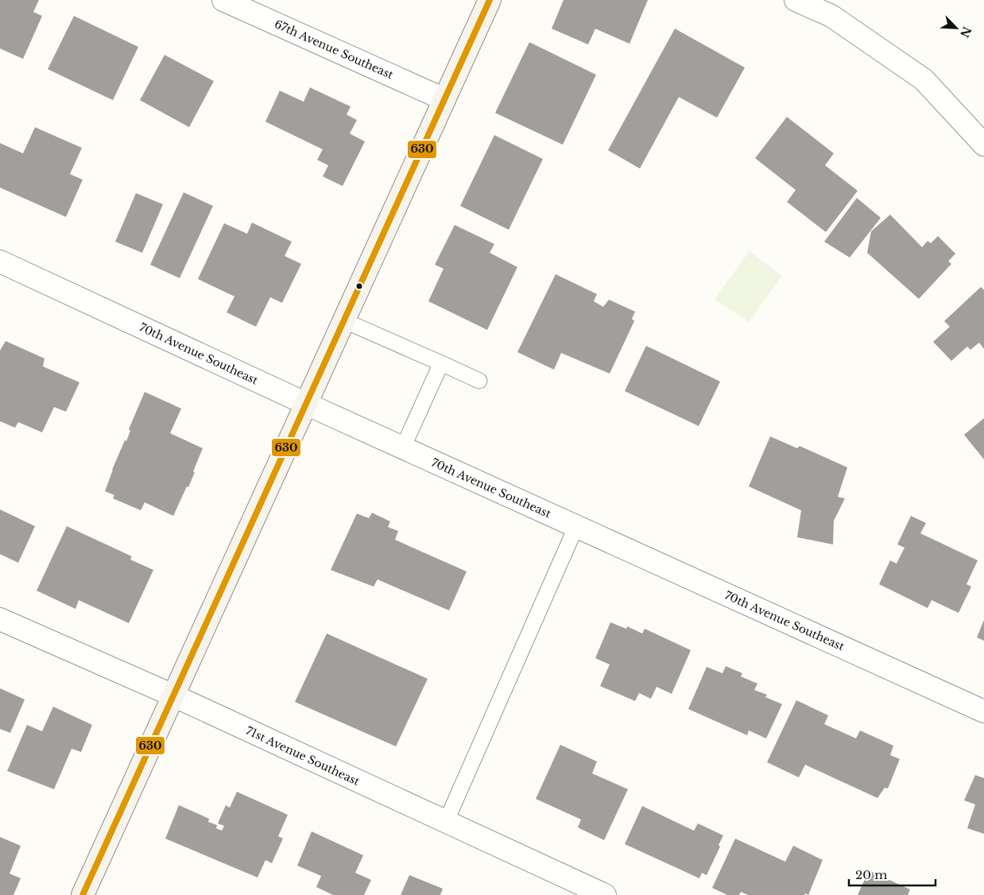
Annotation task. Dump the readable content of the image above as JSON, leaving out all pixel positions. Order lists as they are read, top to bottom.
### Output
{
  "streets": {
    "street": ["67th Avenue Southeast", "70th Avenue Southeast", "71st Avenue Southeast"]
  },
  "lines": ["transit line 630"],
  "scale_bar": "20 m",
  "north": "bottom right"
}
